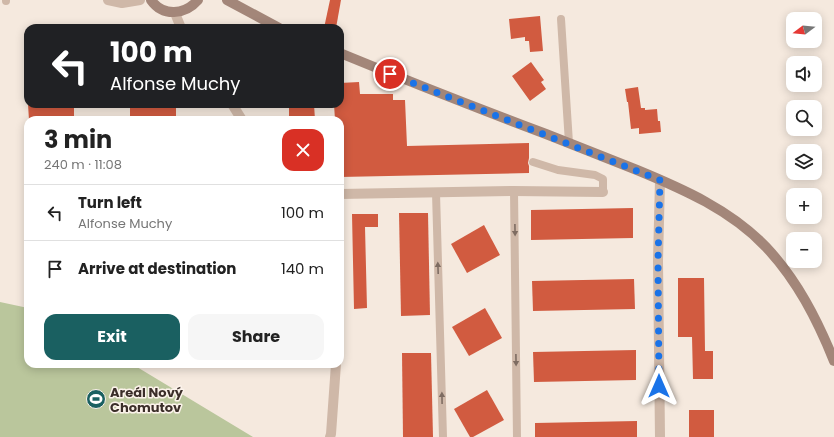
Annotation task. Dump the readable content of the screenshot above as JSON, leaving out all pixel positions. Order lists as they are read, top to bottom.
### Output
{
  "places": {
    "sports": ["Areál Nový Chomutov"]
  },
  "north": "left",
  "page": {
    "map_buttons": ["+", "−"],
    "turn": ["100 m", "Alfonse Muchy"],
    "heading": ["3 min", "240 m · 11:08"],
    "list": [
      {
        "name": "Turn left",
        "note": "Alfonse Muchy",
        "value": "100 m"
      },
      {
        "name": "Arrive at destination",
        "value": "140 m"
      }
    ],
    "buttons": ["Exit", "Share"]
  }
}
